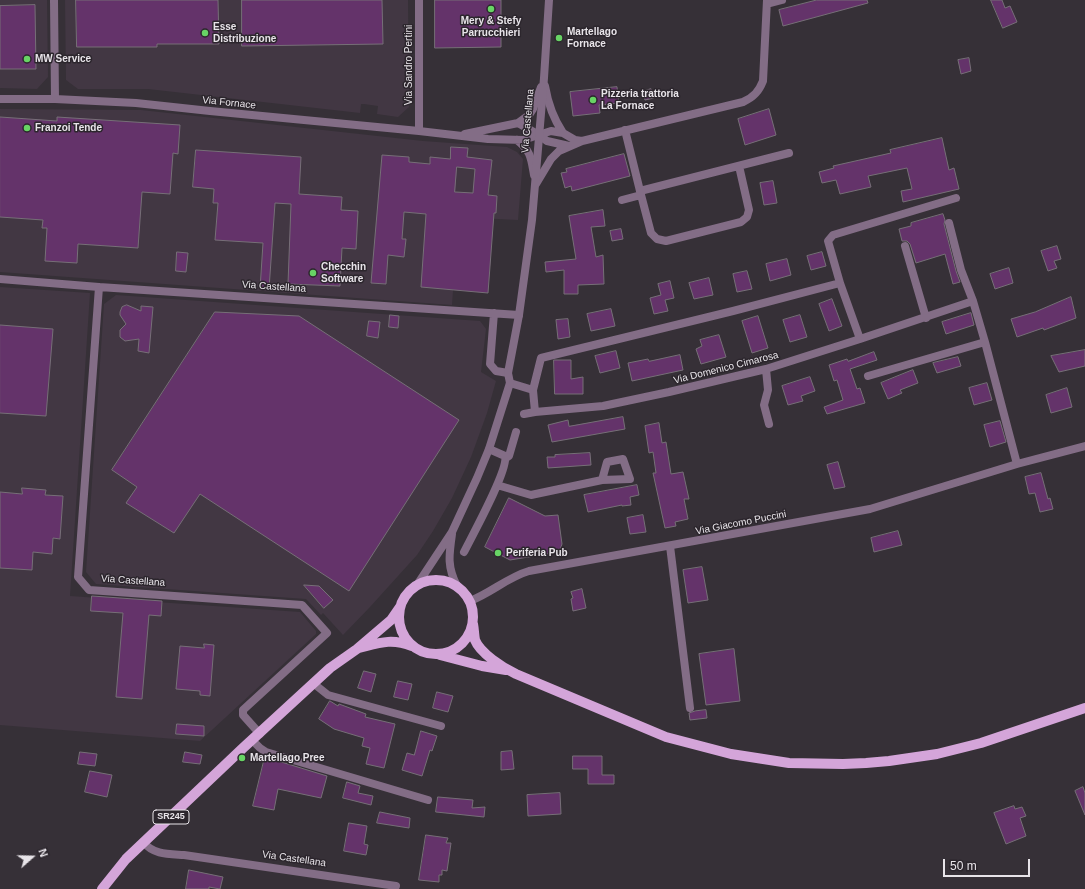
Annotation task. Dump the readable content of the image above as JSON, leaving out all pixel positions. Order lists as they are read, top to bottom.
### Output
{
  "streets": {
    "main road": ["SR245"],
    "street": [
      "Via Sandro Pertini",
      "Via Fornace",
      "Via Castellana",
      "Via Domenico Cimarosa",
      "Via Giacomo Puccini"
    ]
  },
  "crossings": [
    ["Via Sandro Pertini", "Via Fornace"],
    ["Via Fornace", "Via Castellana"],
    ["Via Castellana", "Via Giacomo Puccini"],
    ["Via Castellana", "SR245"],
    ["Via Giacomo Puccini", "SR245"]
  ],
  "places": [
    "Mery & Stefy Parrucchieri",
    "Esse Distribuzione",
    "Martellago Fornace",
    "MW Service",
    "Pizzeria trattoria La Fornace",
    "Franzoi Tende",
    "Checchin Software",
    "Periferia Pub",
    "Martellago Pree"
  ],
  "scale_bar": "50 m",
  "north": "right"
}
